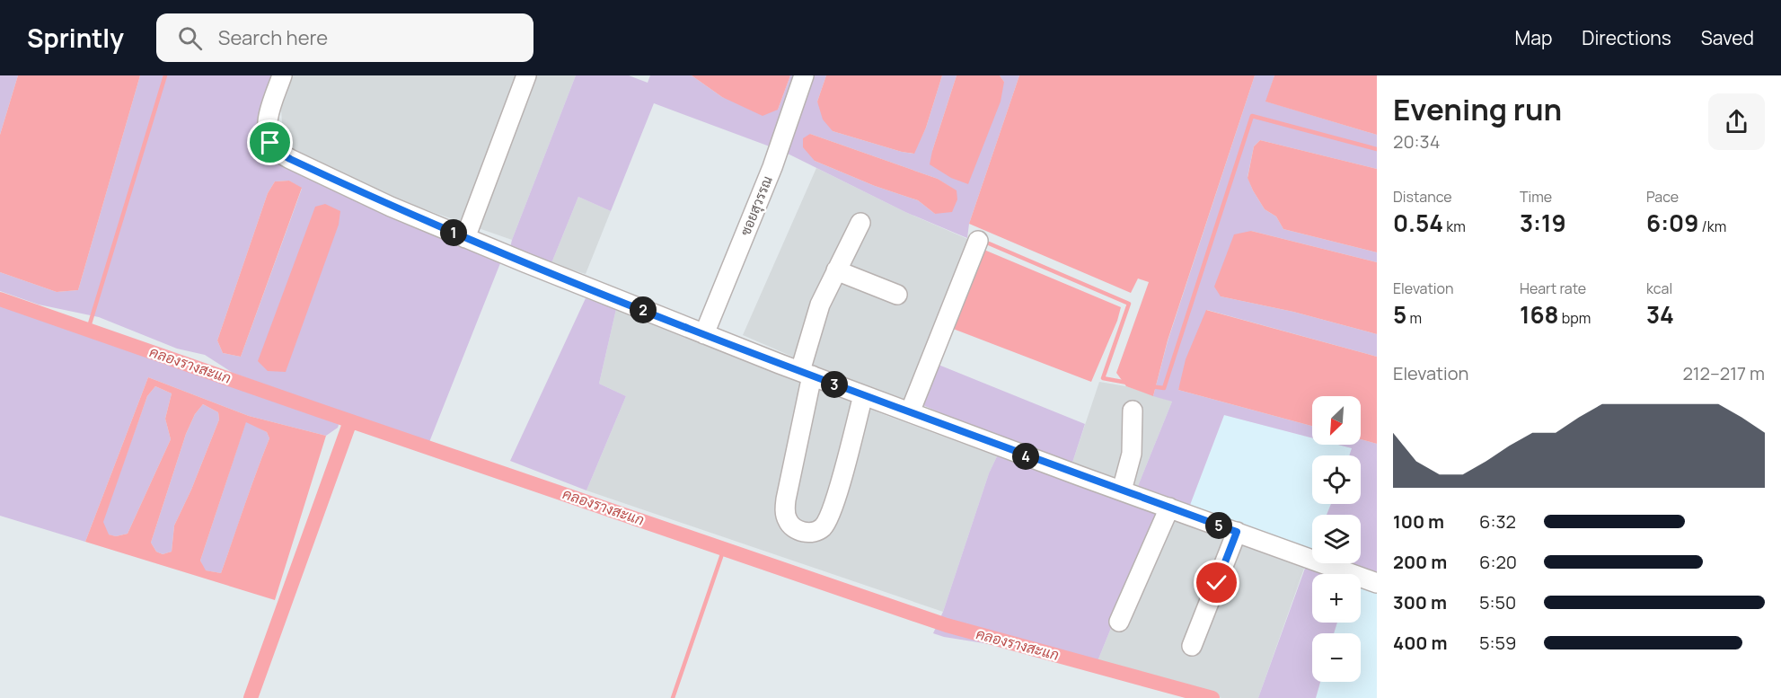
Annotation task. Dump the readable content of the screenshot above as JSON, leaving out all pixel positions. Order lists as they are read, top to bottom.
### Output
{
  "streets": {
    "street": ["ซอยสุวรรณ"]
  },
  "water": ["คลองรางสะแก"],
  "north": "bottom left",
  "page": {
    "header": "Sprintly",
    "search": "Search here",
    "nav": ["Map", "Directions", "Saved"],
    "heading": ["Evening run", "20:34"],
    "stats": [
      ["Distance", "0.54 km"],
      ["Time", "3:19"],
      ["Pace", "6:09 /km"],
      ["Elevation", "5 m"],
      ["Heart rate", "168 bpm"],
      ["kcal", "34"]
    ],
    "pins": [
      "1",
      "2",
      "3",
      "4",
      "5"
    ],
    "chart": ["Elevation", "212–217 m"],
    "map_buttons": ["+", "−"],
    "list": [
      {
        "name": "100 m",
        "note": "6:32"
      },
      {
        "name": "200 m",
        "note": "6:20"
      },
      {
        "name": "300 m",
        "note": "5:50"
      },
      {
        "name": "400 m",
        "note": "5:59"
      }
    ]
  }
}
